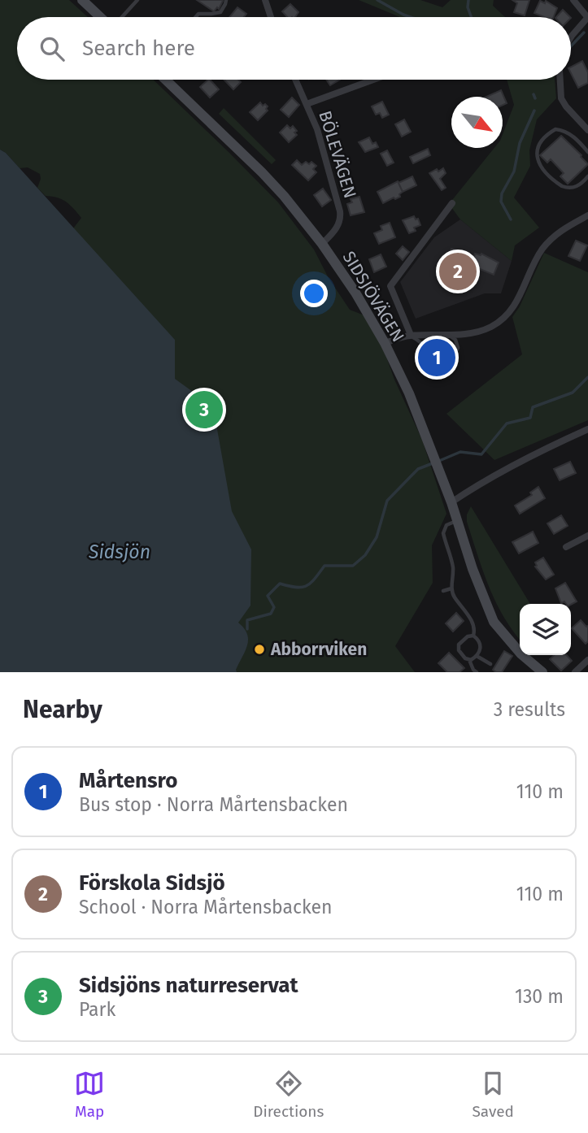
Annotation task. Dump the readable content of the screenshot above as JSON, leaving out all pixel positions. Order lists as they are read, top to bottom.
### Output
{
  "streets": {
    "main road": ["SIDSJÖVÄGEN"],
    "street": ["BÖLEVÄGEN"]
  },
  "crossings": [
    ["BÖLEVÄGEN", "SIDSJÖVÄGEN"]
  ],
  "water": ["Sidsjön"],
  "places": ["Abborrviken"],
  "north": "bottom right",
  "page": {
    "search": "Search here",
    "pins": ["2", "1", "3"],
    "heading": ["Nearby", "3 results"],
    "list": [
      {
        "mark": "1",
        "name": "Mårtensro",
        "note": "Bus stop · Norra Mårtensbacken",
        "value": "110 m"
      },
      {
        "mark": "2",
        "name": "Förskola Sidsjö",
        "note": "School · Norra Mårtensbacken",
        "value": "110 m"
      },
      {
        "mark": "3",
        "name": "Sidsjöns naturreservat",
        "note": "Park",
        "value": "130 m"
      }
    ],
    "nav": ["Map", "Directions", "Saved"]
  }
}
